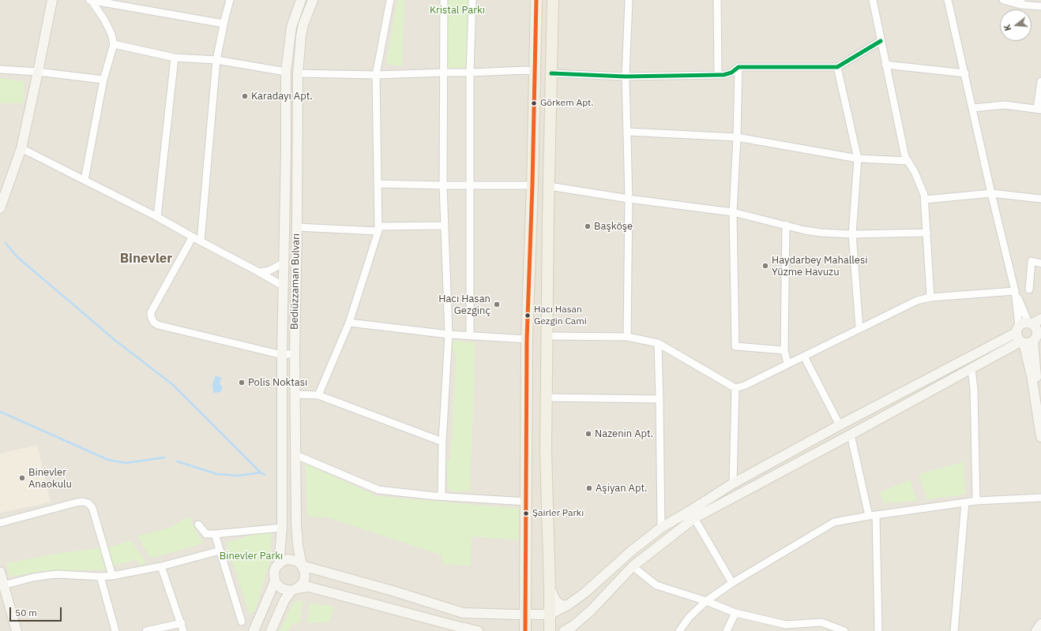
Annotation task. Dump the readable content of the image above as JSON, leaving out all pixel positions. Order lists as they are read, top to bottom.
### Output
{
  "streets": {
    "street": ["Bediüzzaman Bulvarı"]
  },
  "districts": ["Binevler"],
  "parks": ["Kristal Parkı", "Binevler Parkı"],
  "places": [
    "Karadayı Apt.",
    "Görkem Apt.",
    "Başköşe",
    "Haydarbey Mahallesi Yüzme Havuzu",
    "Hacı Hasan Gezginç",
    "Hacı Hasan Gezgin Cami",
    "Polis Noktası",
    "Nazenin Apt.",
    "Binevler Anaokulu",
    "Aşiyan Apt.",
    "Şairler Parkı"
  ],
  "scale_bar": "50 m",
  "north": "left"
}
